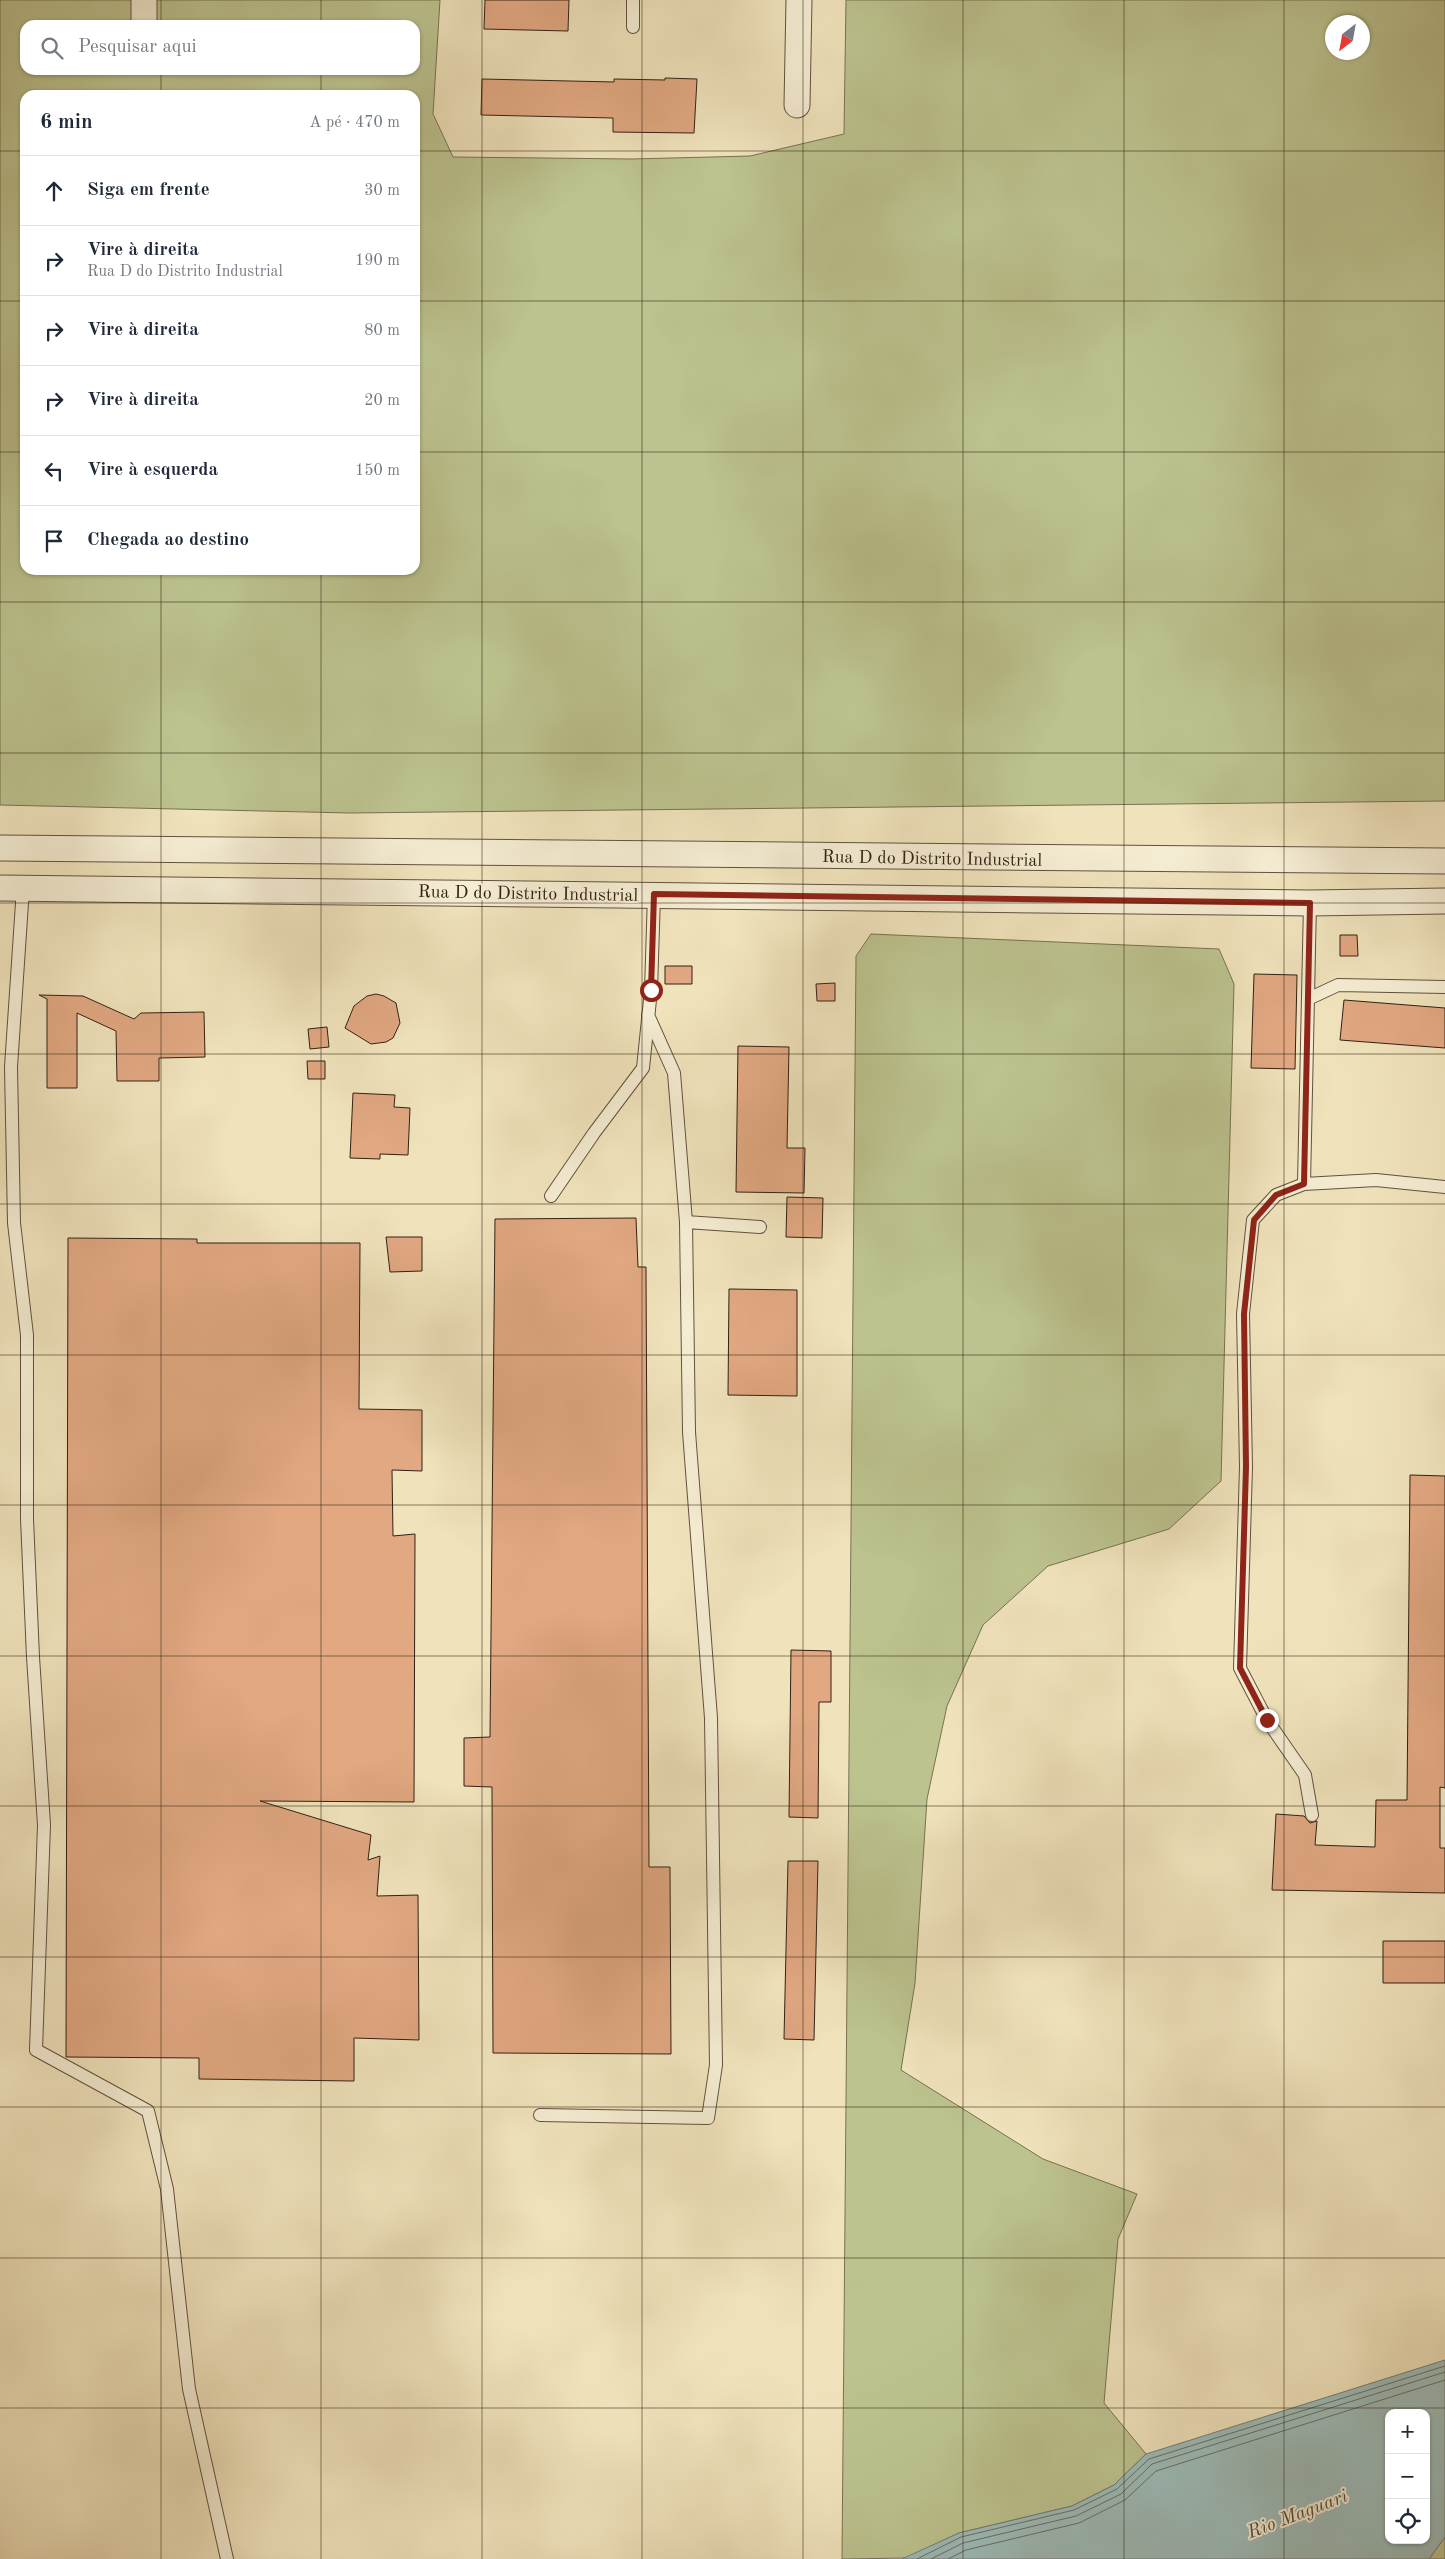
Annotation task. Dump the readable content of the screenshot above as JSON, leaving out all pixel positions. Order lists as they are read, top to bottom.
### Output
{
  "streets": {
    "street": ["Rua D do Distrito Industrial"]
  },
  "water": ["Rio Maguari"],
  "north": "bottom left",
  "page": {
    "search": "Pesquisar aqui",
    "heading": ["6 min", "A pé · 470 m"],
    "list": [
      ["Siga em frente", "30 m"],
      ["Vire à direita", "Rua D do Distrito Industrial", "190 m"],
      ["Vire à direita", "80 m"],
      ["Vire à direita", "20 m"],
      ["Vire à esquerda", "150 m"],
      "Chegada ao destino"
    ],
    "map_buttons": ["+", "−"]
  }
}
